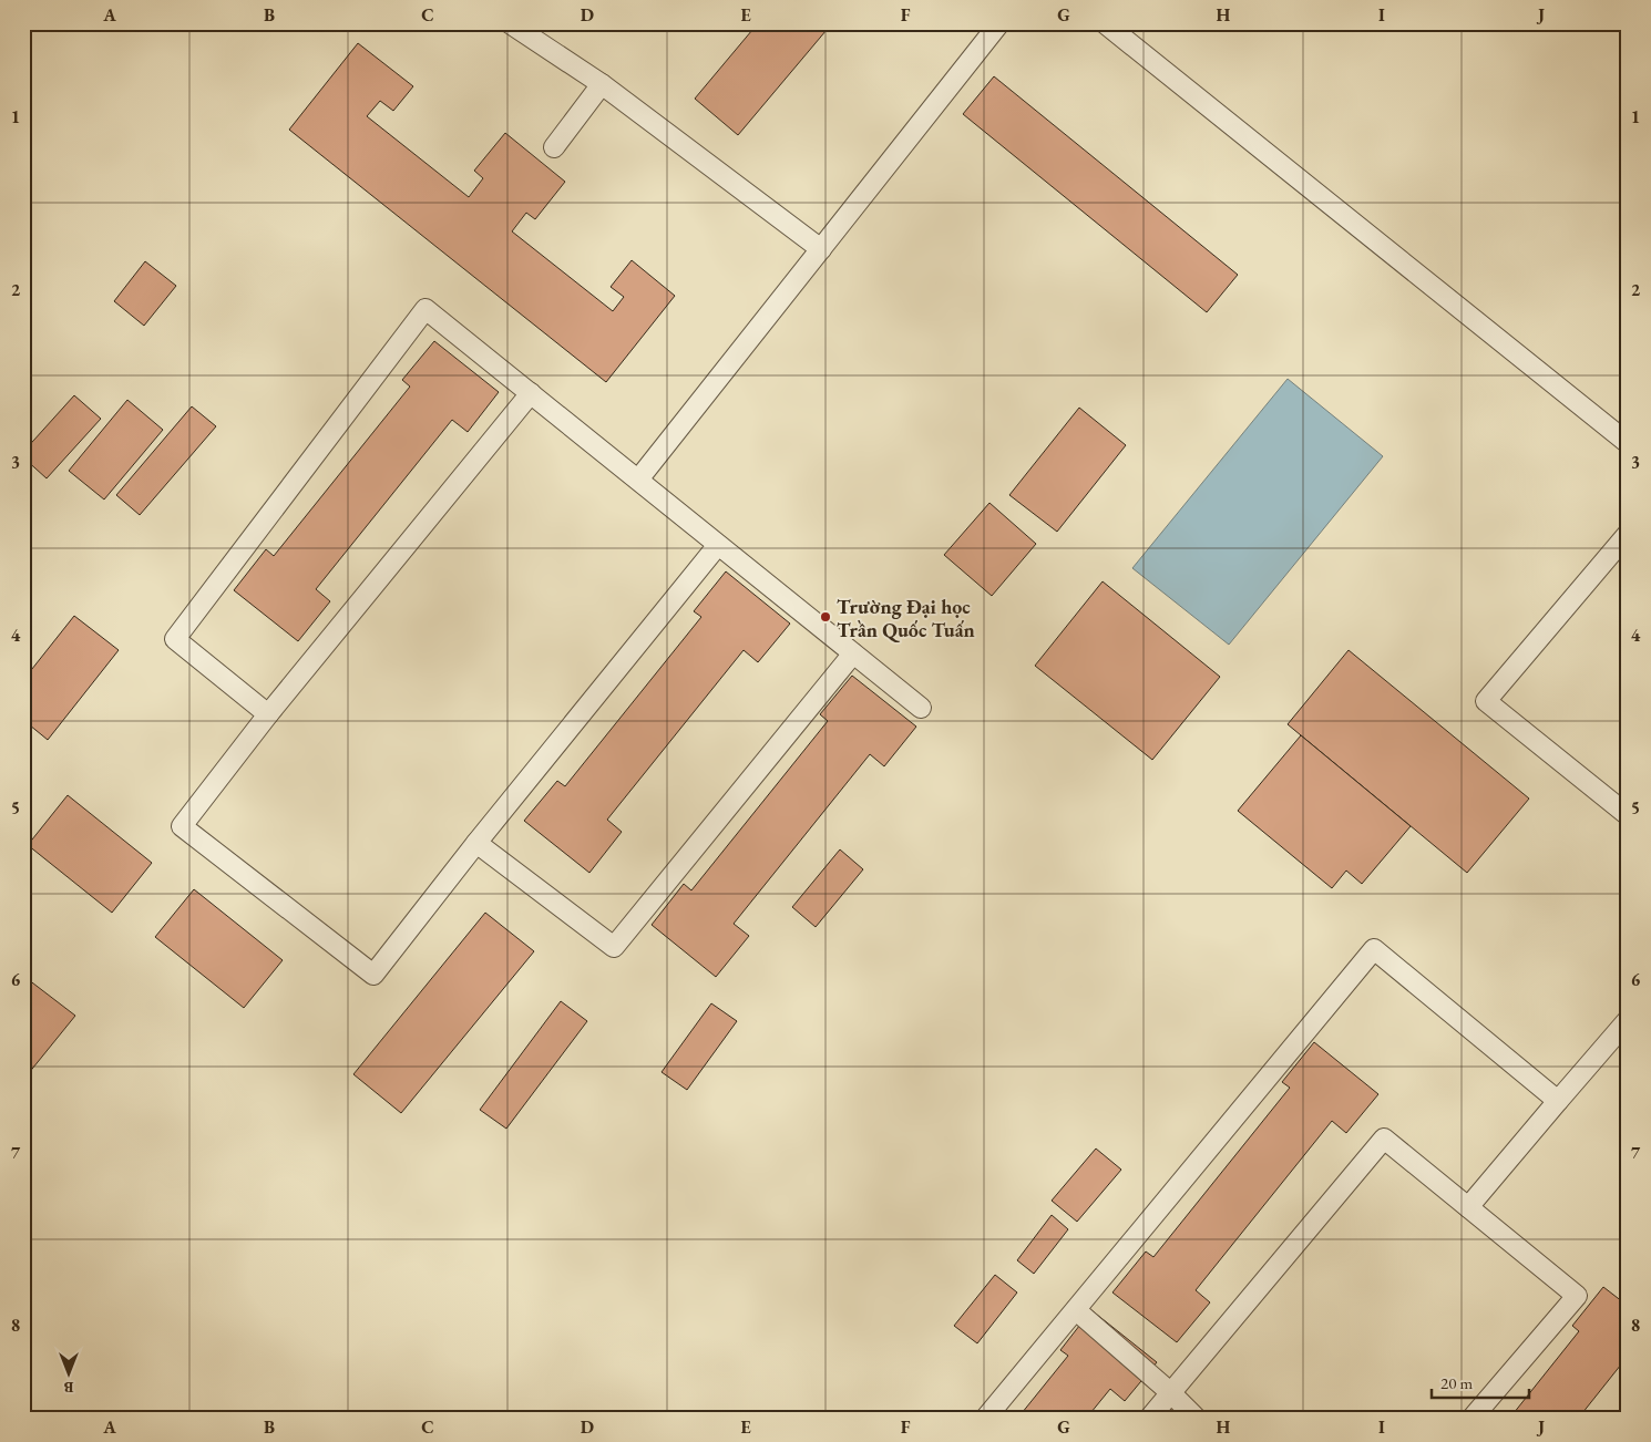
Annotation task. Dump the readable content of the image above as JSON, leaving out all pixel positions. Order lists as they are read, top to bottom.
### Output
{
  "places": ["Trường Đại học Trần Quốc Tuấn"],
  "scale_bar": "20 m",
  "north": "bottom",
  "grid": {
    "columns": [
      "A",
      "B",
      "C",
      "D",
      "E",
      "F",
      "G",
      "H",
      "I",
      "J"
    ],
    "rows": [
      "1",
      "2",
      "3",
      "4",
      "5",
      "6",
      "7",
      "8"
    ]
  }
}
